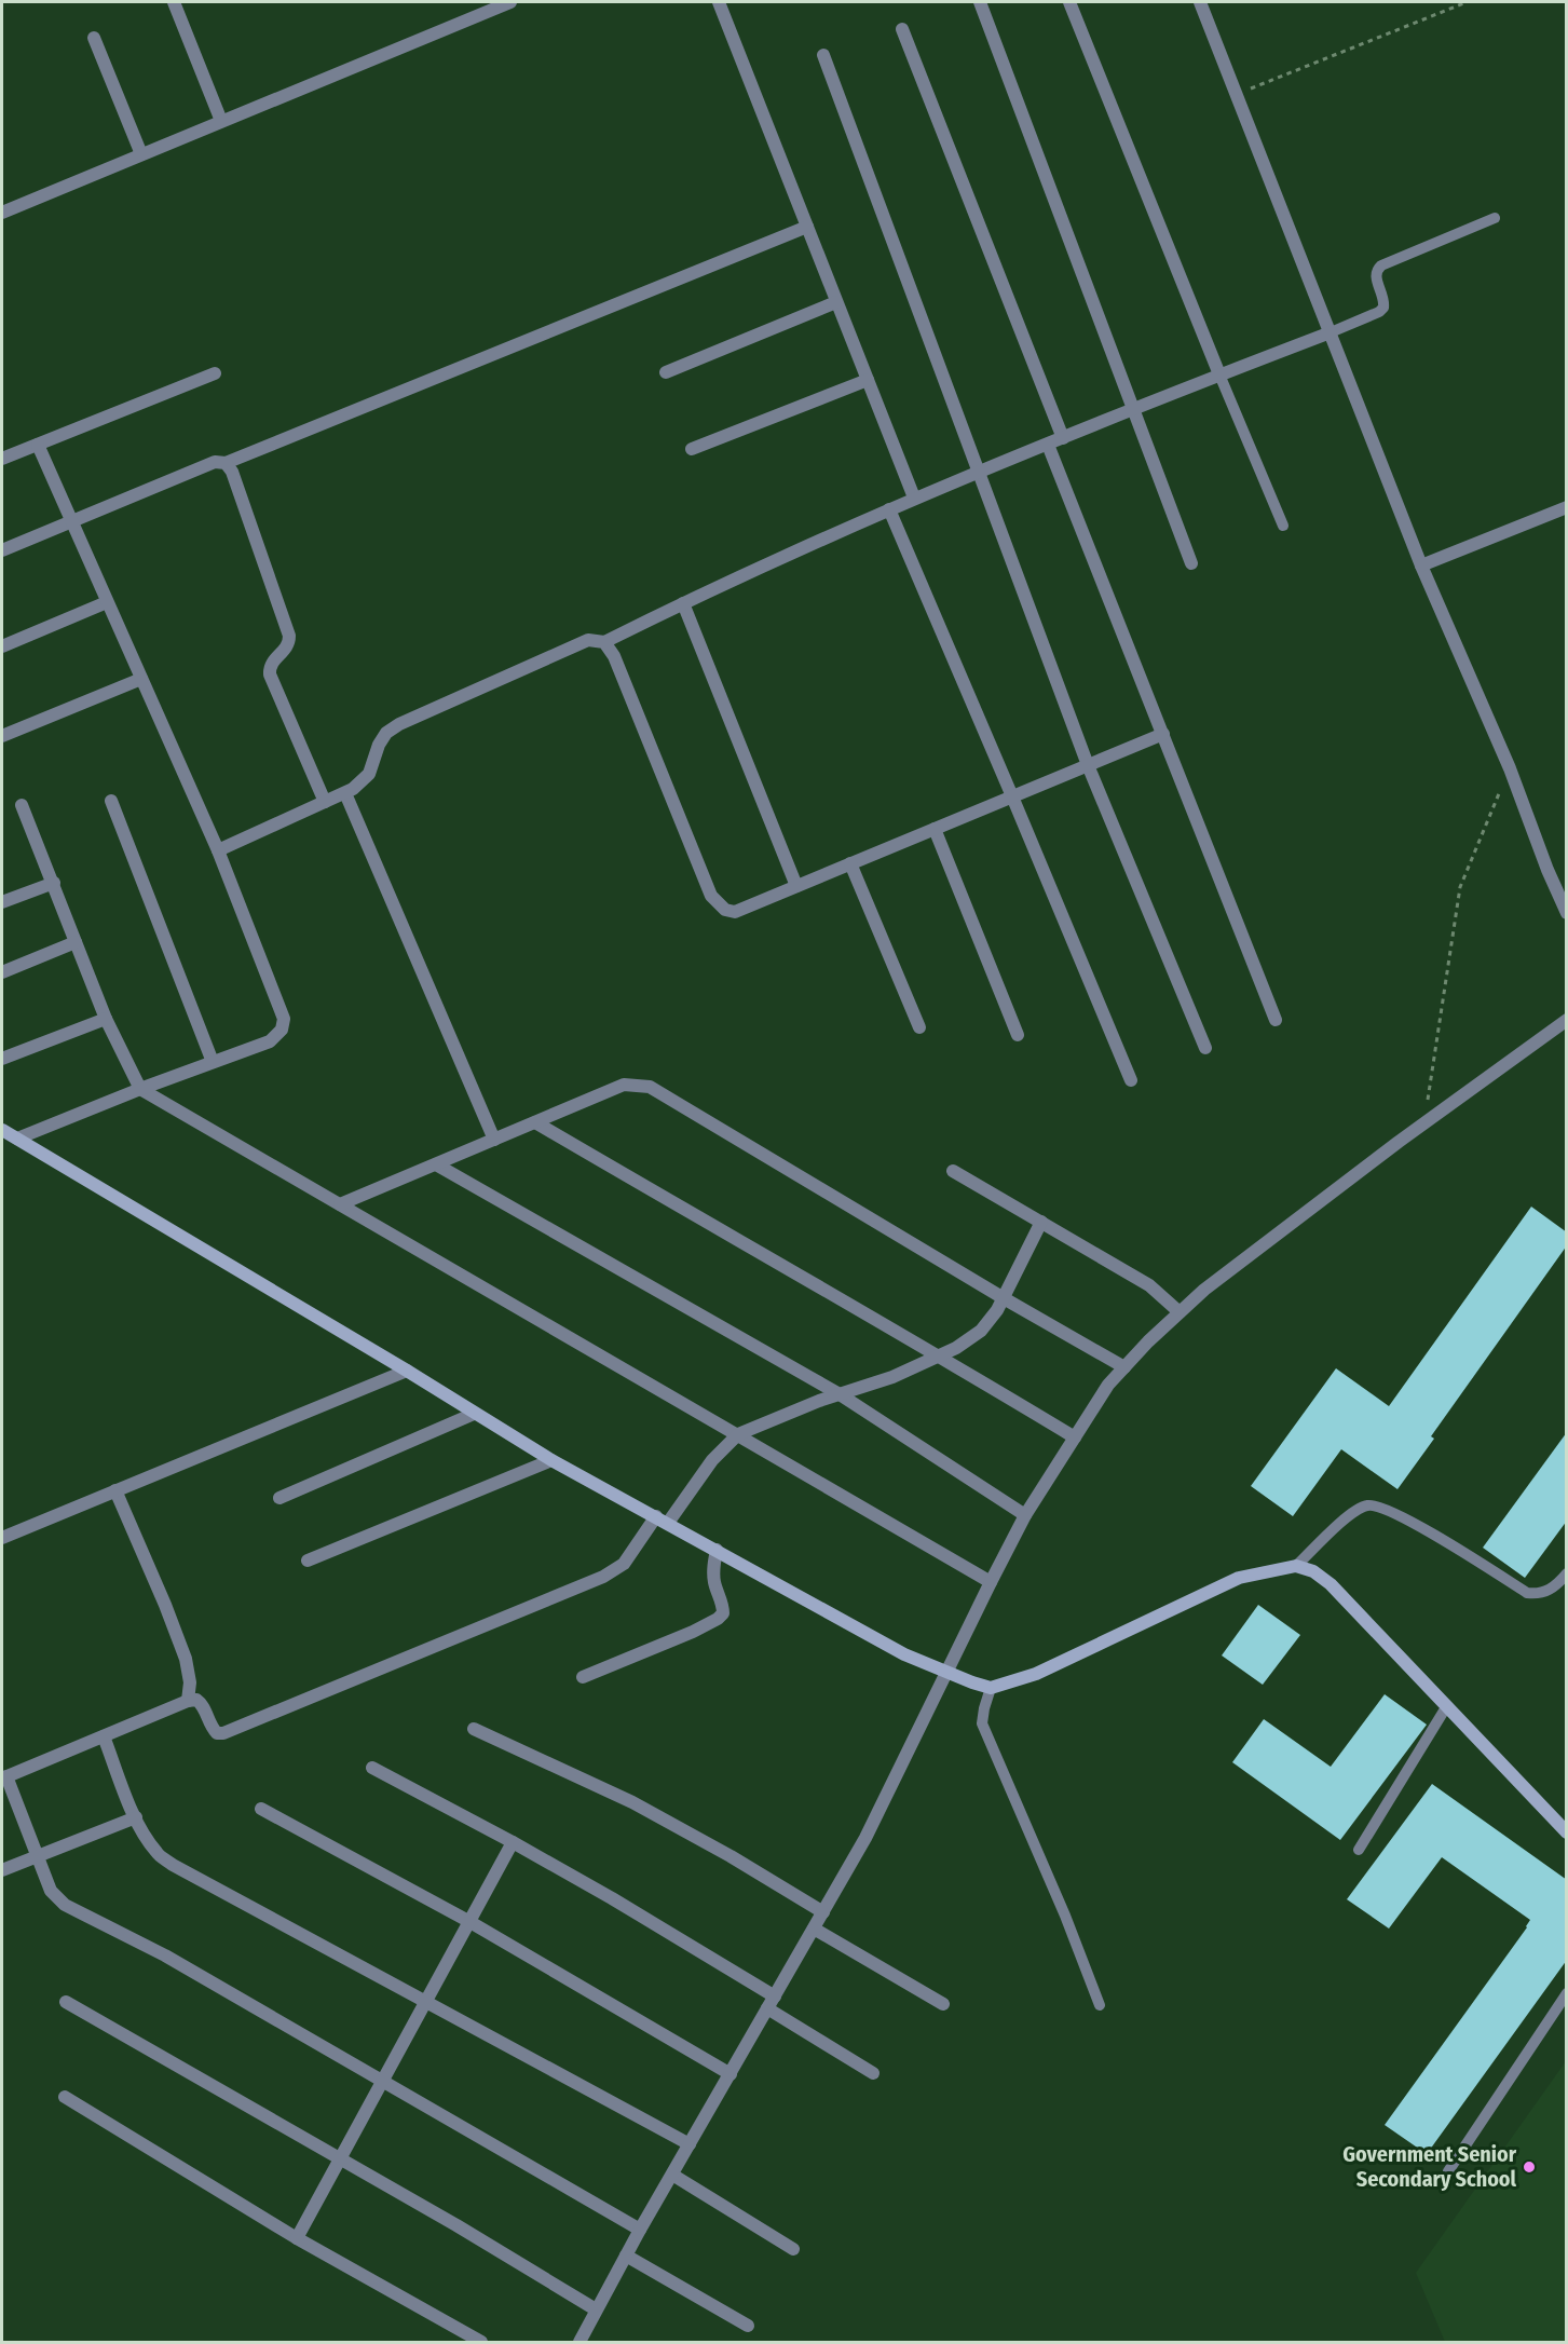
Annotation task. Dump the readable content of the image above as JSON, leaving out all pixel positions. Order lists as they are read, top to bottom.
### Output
{
  "places": ["Government Senior Secondary School"]
}
